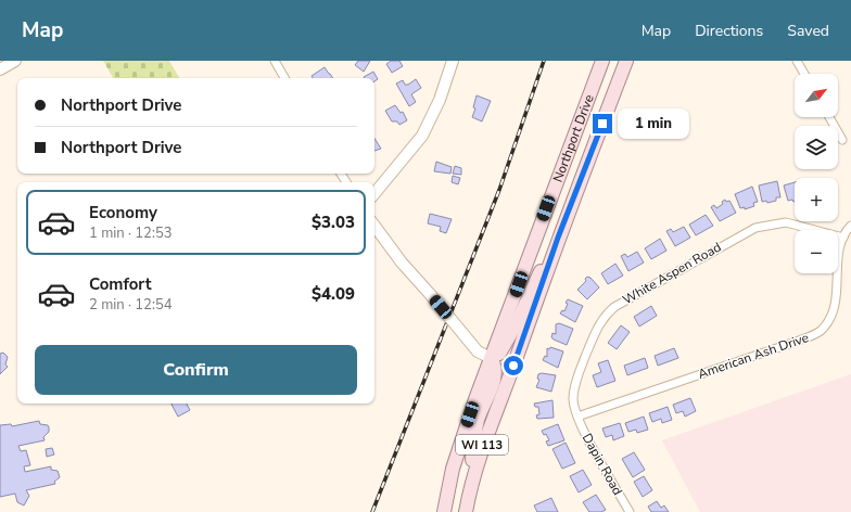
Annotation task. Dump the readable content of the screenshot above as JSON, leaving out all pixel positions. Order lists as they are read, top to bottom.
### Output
{
  "streets": {
    "main road": ["Northport Drive", "WI 113"],
    "street": ["White Aspen Road", "American Ash Drive", "Dapin Road"]
  },
  "crossings": [
    ["White Aspen Road", "American Ash Drive"],
    ["White Aspen Road", "Dapin Road"],
    ["American Ash Drive", "Dapin Road"]
  ],
  "north": "top right",
  "page": {
    "header": "Map",
    "nav": ["Map", "Directions", "Saved"],
    "map_buttons": ["+", "−"],
    "banner": ["Northport Drive", "Northport Drive"],
    "bubble": "1 min",
    "list": [
      {
        "name": "Economy",
        "note": "1 min · 12:53",
        "value": "$3.03"
      },
      {
        "name": "Comfort",
        "note": "2 min · 12:54",
        "value": "$4.09"
      }
    ],
    "buttons": "Confirm"
  }
}
